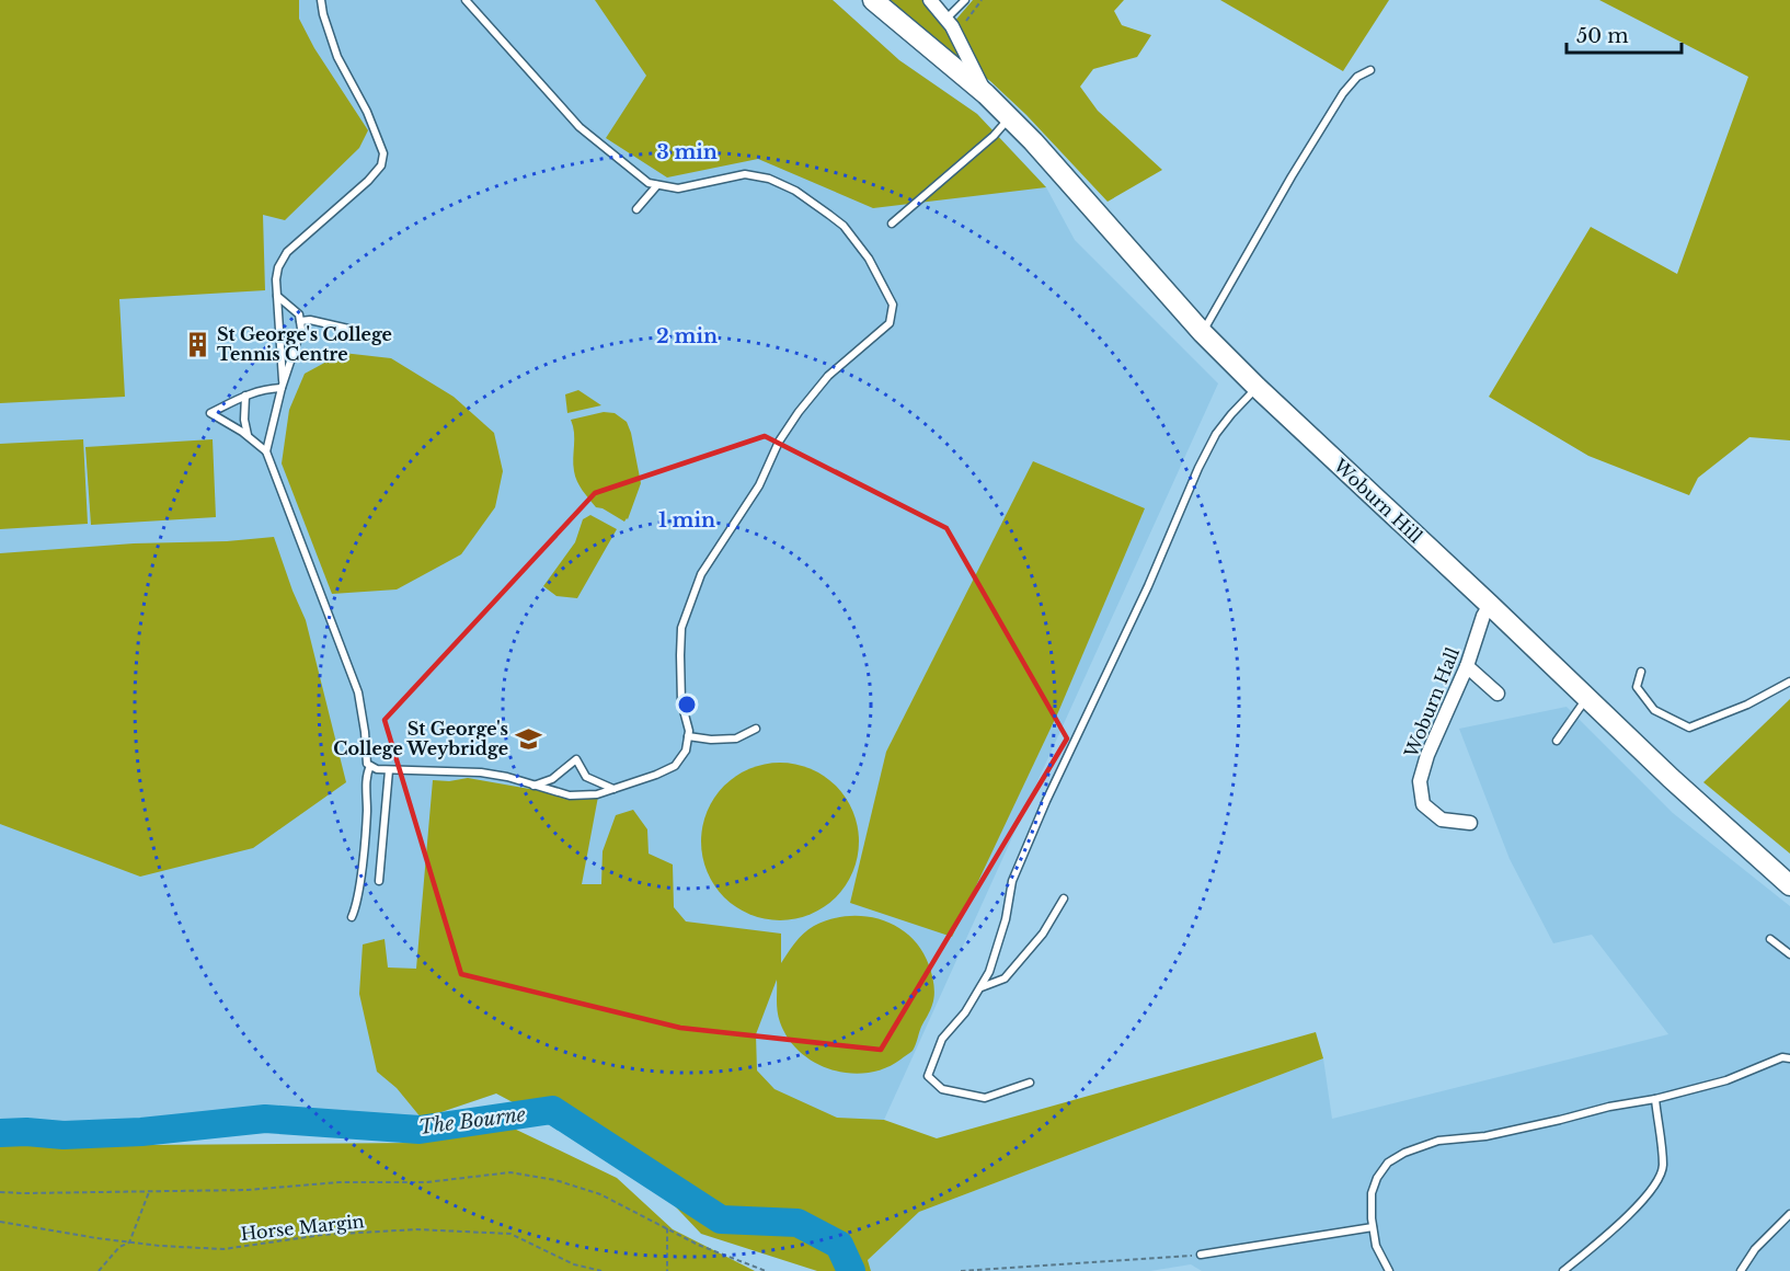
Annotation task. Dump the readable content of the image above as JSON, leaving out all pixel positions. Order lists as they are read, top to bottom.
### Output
{
  "streets": {
    "main road": ["Woburn Hill"],
    "street": ["Woburn Hall"],
    "path": ["Horse Margin"]
  },
  "crossings": [
    ["Woburn Hill", "Woburn Hall"]
  ],
  "water": ["The Bourne"],
  "places": {
    "building": ["St George's College Tennis Centre"],
    "school or university": ["St George's College Weybridge"]
  },
  "scale_bar": "50 m",
  "rings": ["3 min", "2 min", "1 min"]
}
